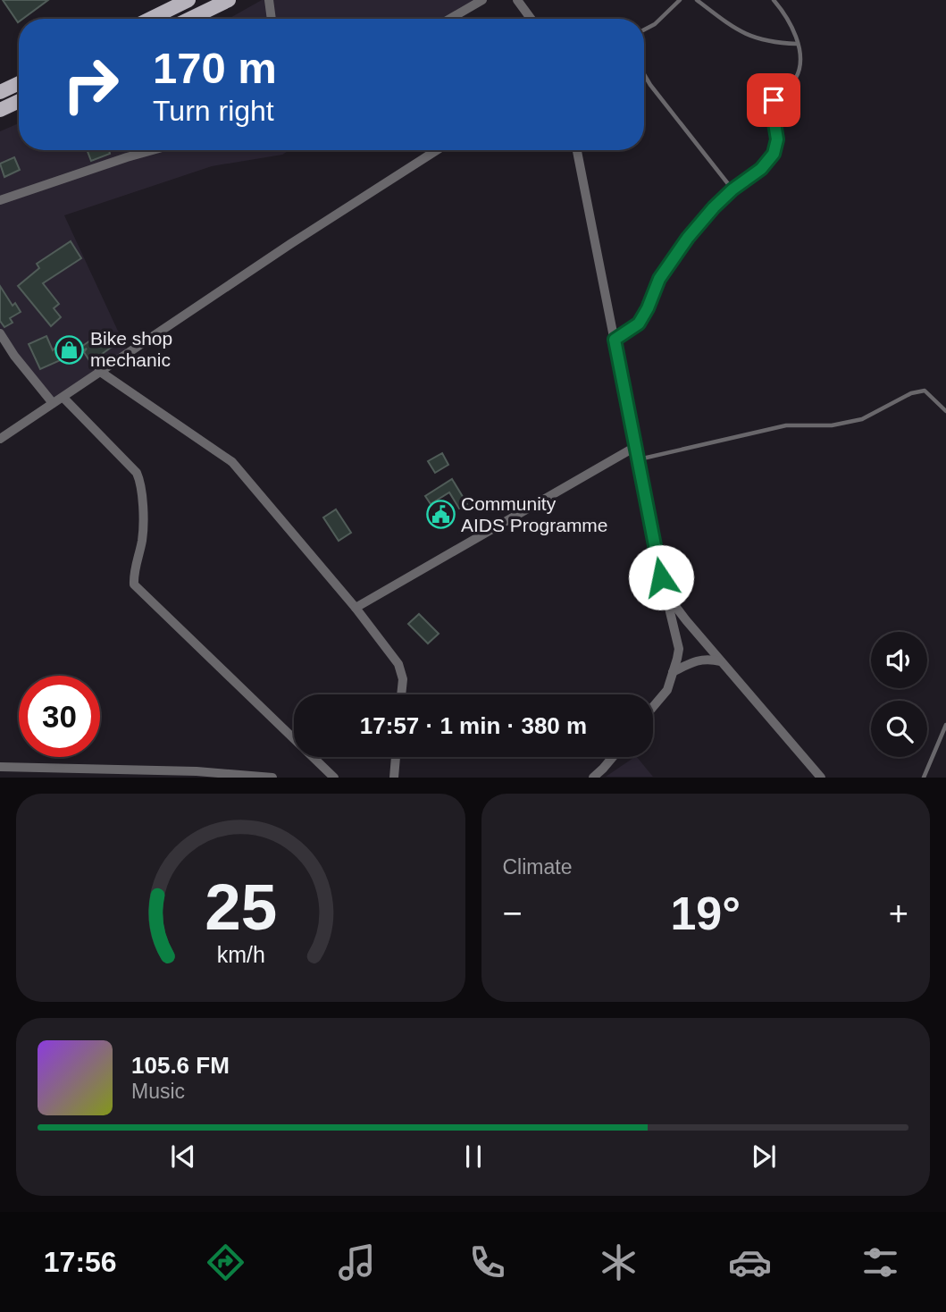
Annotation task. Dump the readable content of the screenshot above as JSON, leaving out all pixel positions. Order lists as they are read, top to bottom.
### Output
{
  "places": {
    "shop": ["Bike shop mechanic"],
    "public building": ["Community AIDS Programme"]
  },
  "page": {
    "turn": ["170 m", "Turn right"],
    "limit": "30",
    "trip": "17:57 · 1 min · 380 m",
    "tile": "Climate",
    "heat": ["−", "19°", "+"],
    "song": ["105.6 FM", "Music"],
    "tabs": "17:56",
    "gauge": ["25", "km/h"]
  }
}
